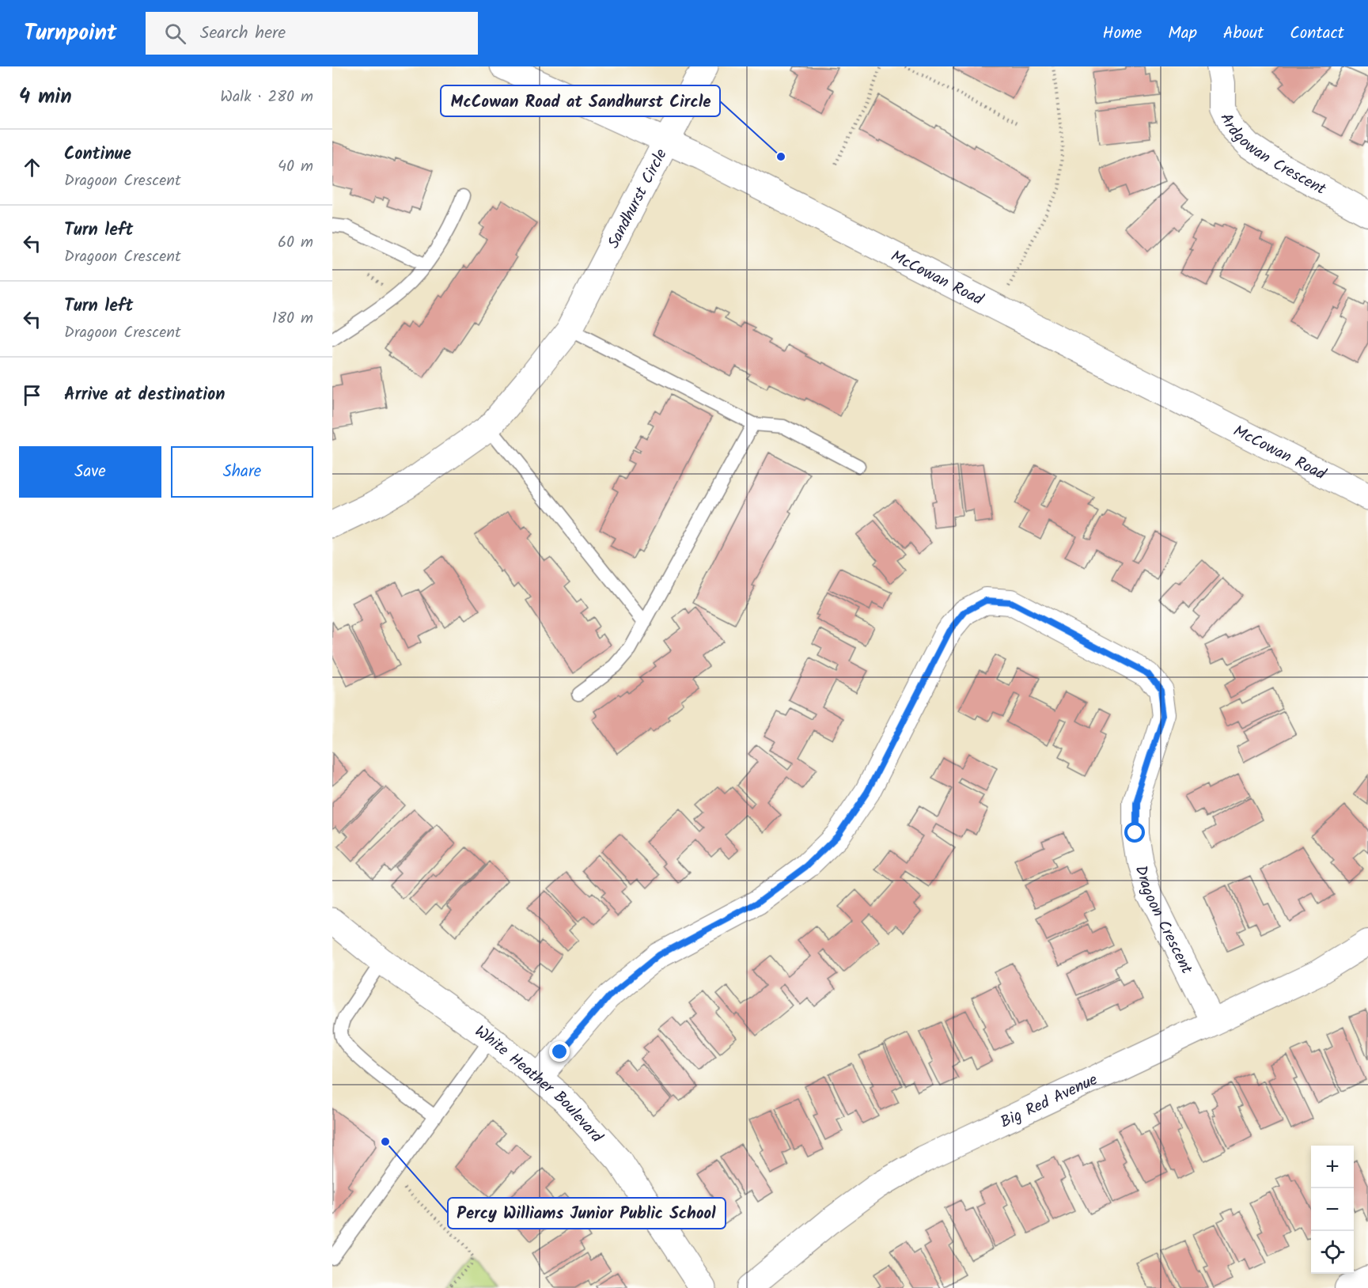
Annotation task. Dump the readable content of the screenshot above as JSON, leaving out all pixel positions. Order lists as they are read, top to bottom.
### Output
{
  "streets": {
    "street": [
      "Ardgowan Crescent",
      "Sandhurst Circle",
      "McCowan Road",
      "Dragoon Crescent",
      "White Heather Boulevard",
      "Big Red Avenue"
    ]
  },
  "crossings": [
    ["Sandhurst Circle", "McCowan Road"],
    ["Dragoon Crescent", "White Heather Boulevard"],
    ["Dragoon Crescent", "Big Red Avenue"]
  ],
  "places": ["McCowan Road at Sandhurst Circle", "Percy Williams Junior Public School"],
  "page": {
    "header": "Turnpoint",
    "search": "Search here",
    "nav": [
      "Home",
      "Map",
      "About",
      "Contact"
    ],
    "heading": ["4 min", "Walk · 280 m"],
    "list": [
      ["Continue", "Dragoon Crescent", "40 m"],
      ["Turn left", "Dragoon Crescent", "60 m"],
      ["Turn left", "Dragoon Crescent", "180 m"],
      "Arrive at destination"
    ],
    "buttons": ["Save", "Share"],
    "map_buttons": ["+", "−"]
  }
}
